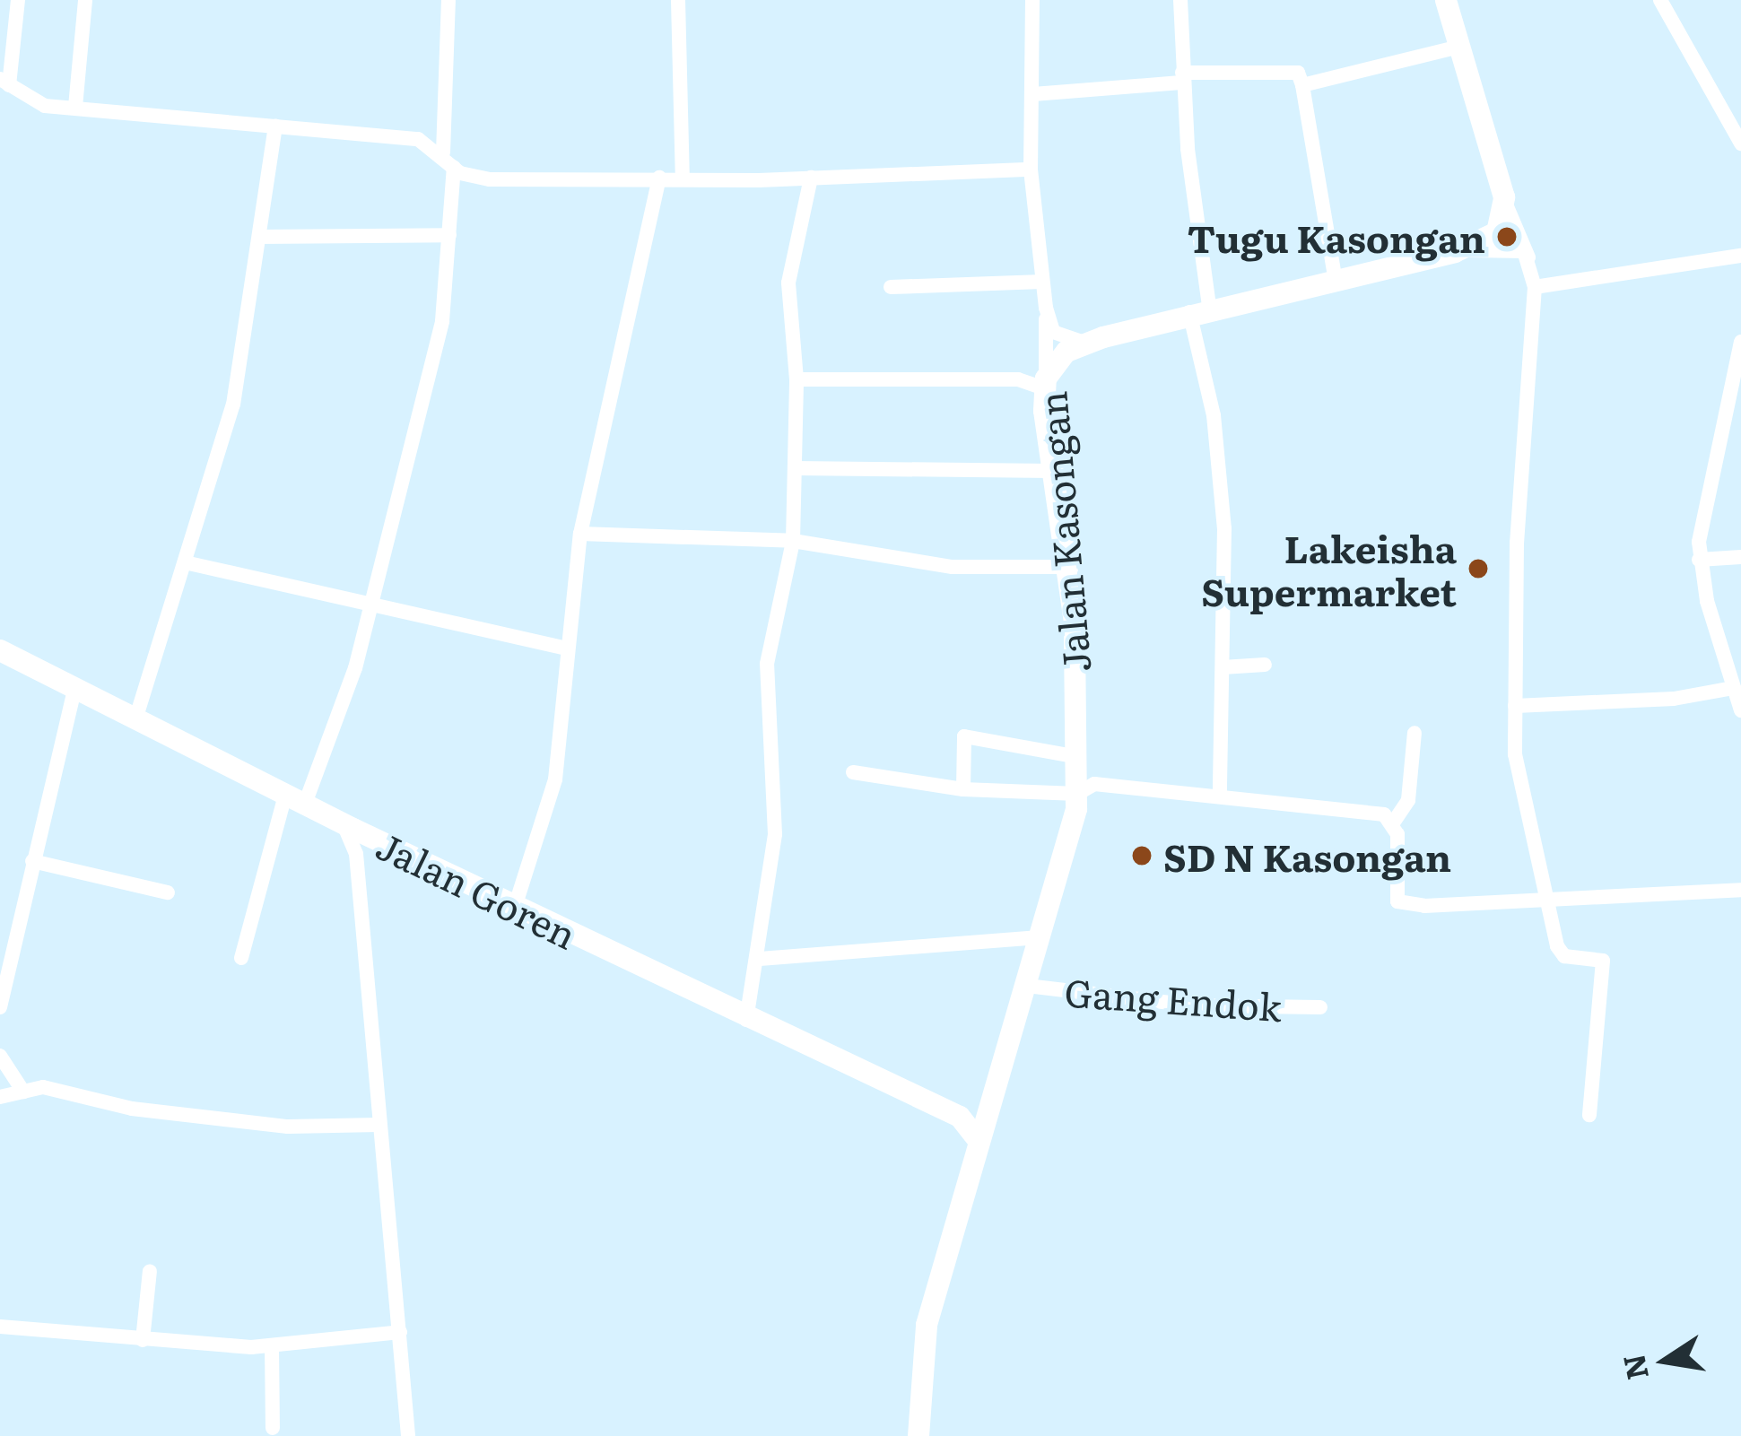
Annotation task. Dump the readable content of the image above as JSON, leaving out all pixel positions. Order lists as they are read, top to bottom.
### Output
{
  "streets": {
    "main road": ["Jalan Kasongan", "Jalan Goren"],
    "street": ["Gang Endok"]
  },
  "crossings": [
    ["Jalan Kasongan", "Jalan Goren"],
    ["Jalan Kasongan", "Gang Endok"]
  ],
  "places": ["Tugu Kasongan", "Lakeisha Supermarket", "SD N Kasongan"],
  "north": "left"
}
